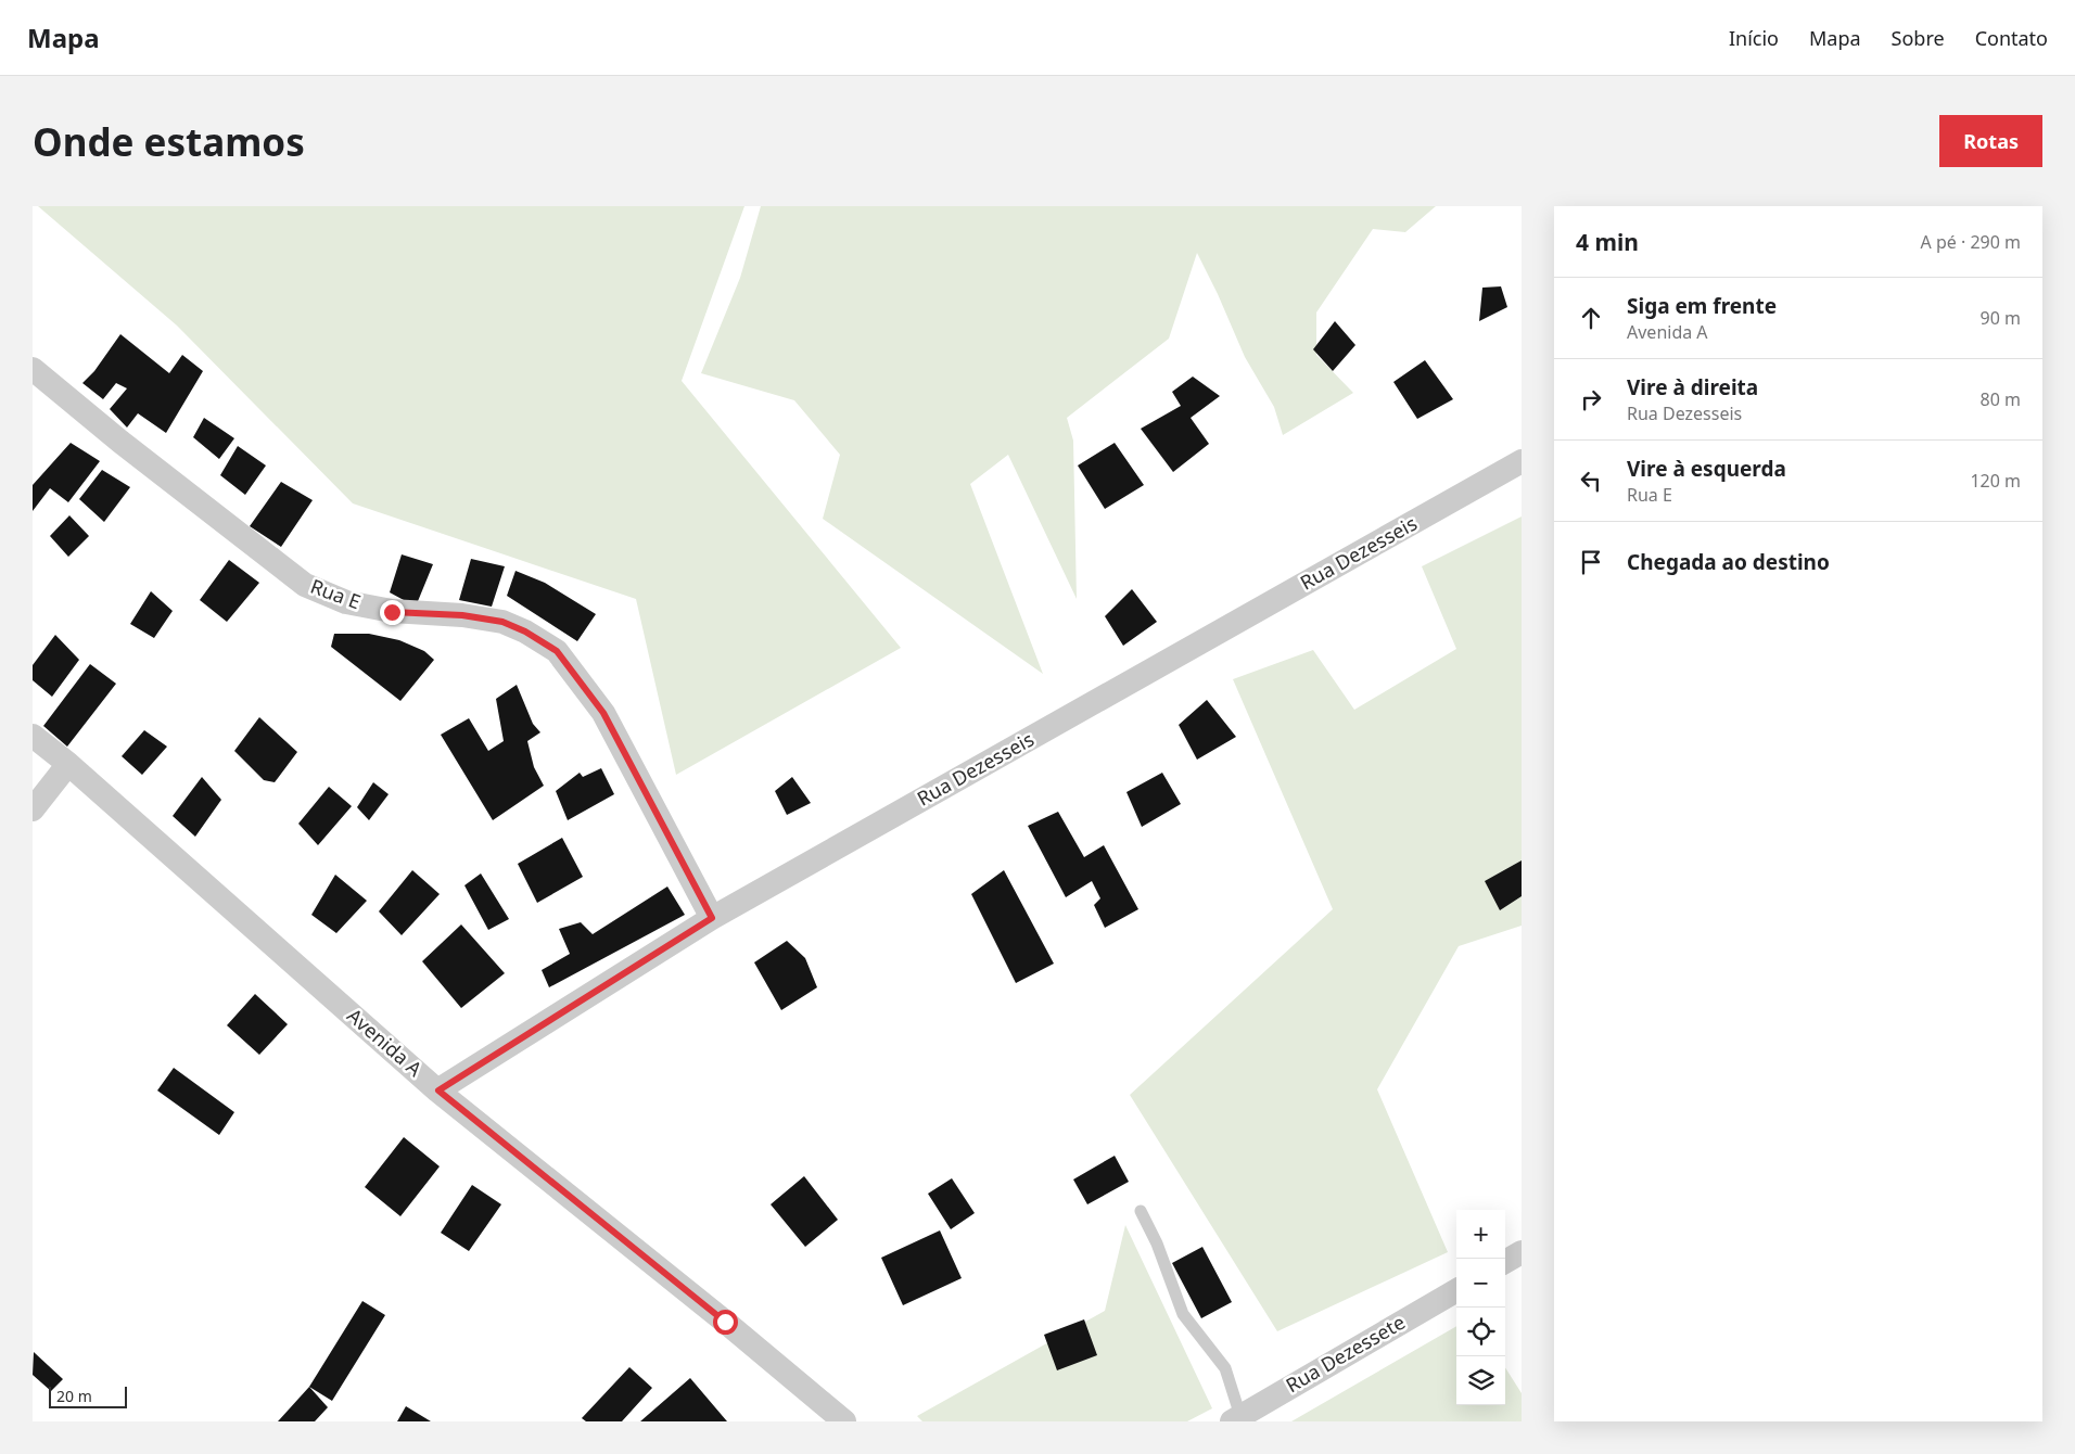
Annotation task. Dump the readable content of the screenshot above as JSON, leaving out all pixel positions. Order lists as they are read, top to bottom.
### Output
{
  "streets": {
    "street": [
      "Rua Dezesseis",
      "Rua E",
      "Avenida A",
      "Rua Dezessete"
    ]
  },
  "crossings": [
    ["Rua Dezesseis", "Rua E"],
    ["Rua Dezesseis", "Avenida A"]
  ],
  "scale_bar": "20 m",
  "page": {
    "header": "Mapa",
    "nav": [
      "Início",
      "Mapa",
      "Sobre",
      "Contato"
    ],
    "buttons": "Rotas",
    "title": "Onde estamos",
    "heading": ["4 min", "A pé · 290 m"],
    "list": [
      ["Siga em frente", "Avenida A", "90 m"],
      ["Vire à direita", "Rua Dezesseis", "80 m"],
      ["Vire à esquerda", "Rua E", "120 m"],
      "Chegada ao destino"
    ],
    "map_buttons": ["+", "−"],
    "scale": "20 m"
  }
}
